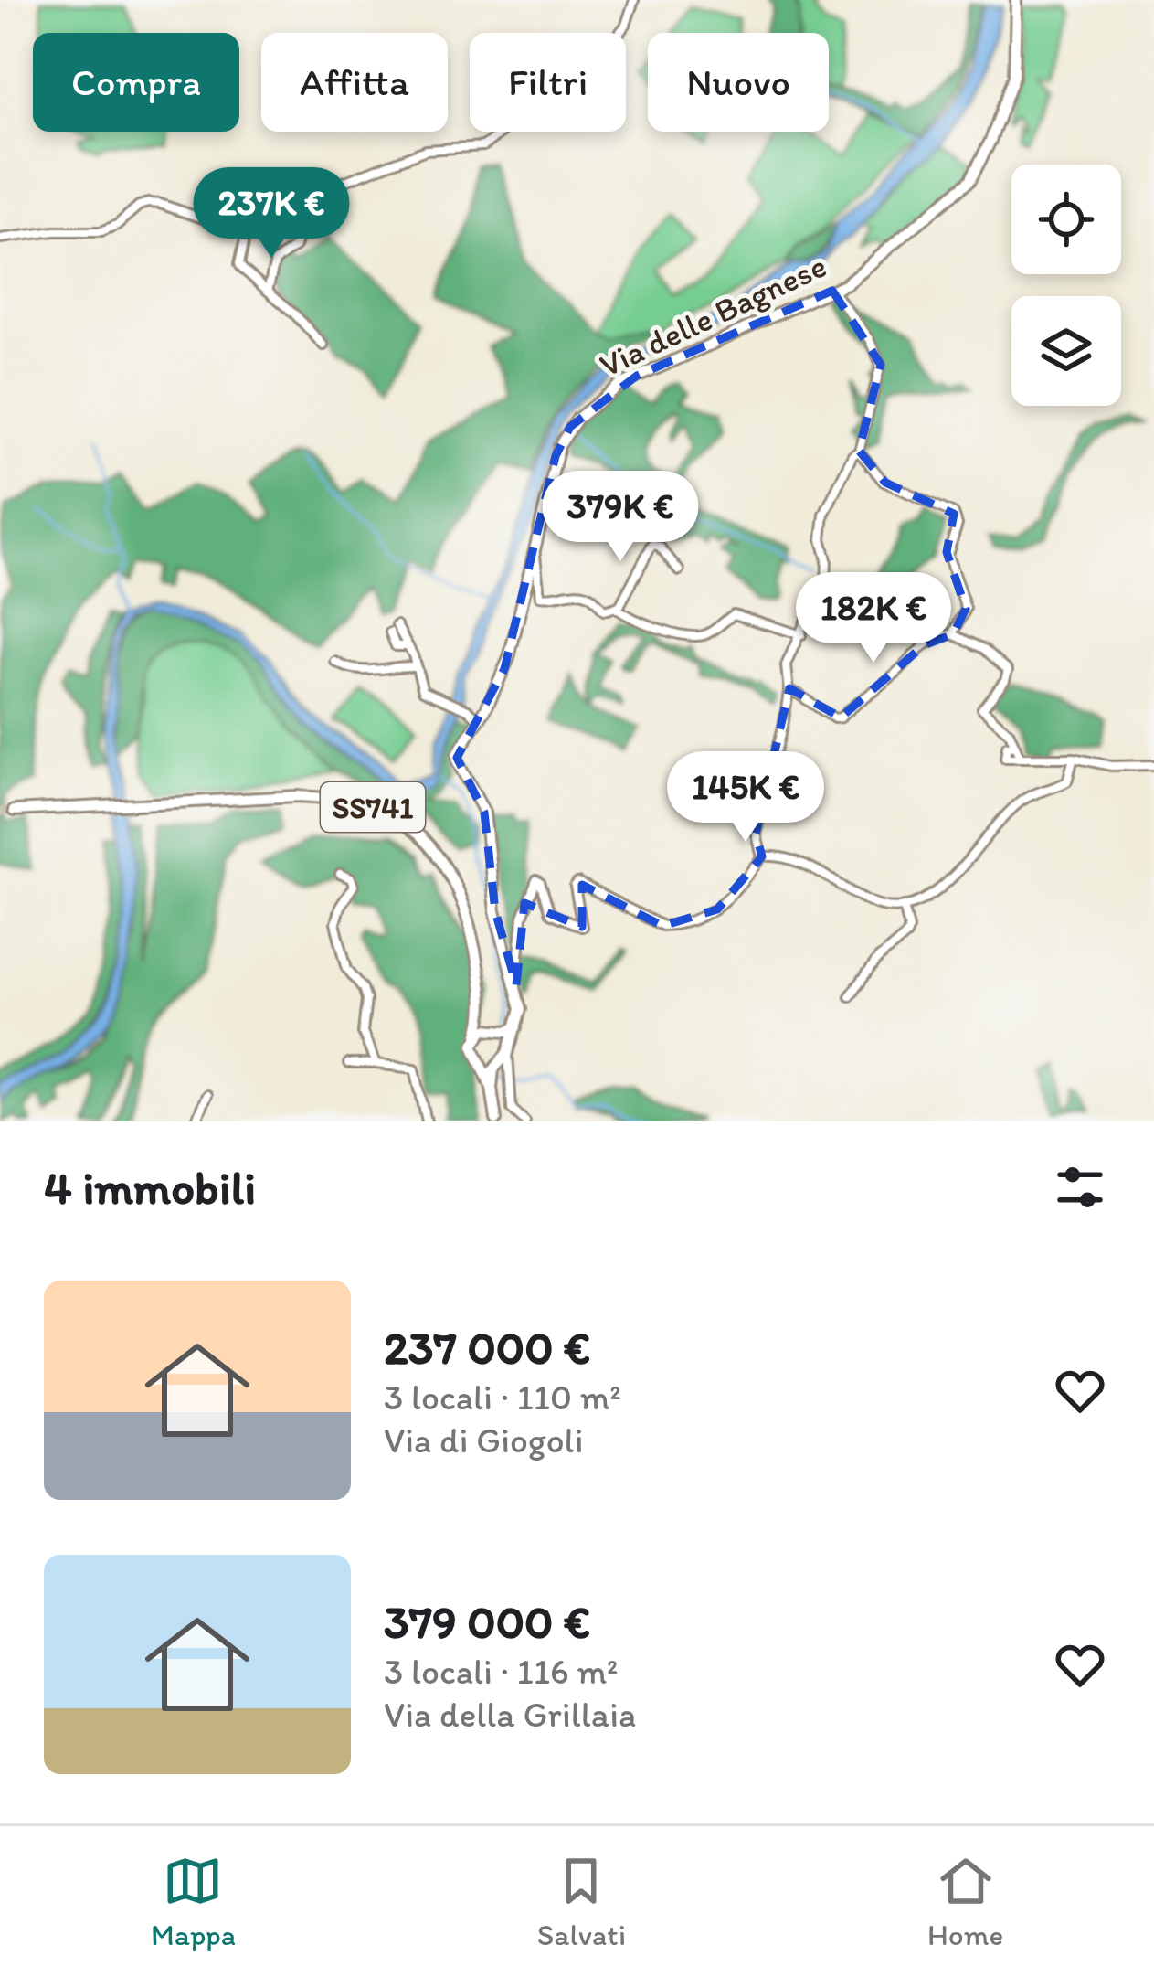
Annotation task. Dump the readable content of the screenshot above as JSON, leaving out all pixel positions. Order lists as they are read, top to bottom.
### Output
{
  "streets": {
    "main road": ["Via delle Bagnese", "SS741"]
  },
  "crossings": [
    ["Via delle Bagnese", "SS741"]
  ],
  "page": {
    "chip": [
      "Compra",
      "Affitta",
      "Filtri",
      "Nuovo"
    ],
    "price": [
      "237K €",
      "379K €",
      "182K €",
      "145K €"
    ],
    "heading": "4 immobili",
    "list": [
      {
        "name": "237 000 €",
        "note": "3 locali · 110 m² · Via di Giogoli"
      },
      {
        "name": "379 000 €",
        "note": "3 locali · 116 m² · Via della Grillaia"
      }
    ],
    "tabs": ["Mappa", "Salvati", "Home"]
  }
}
